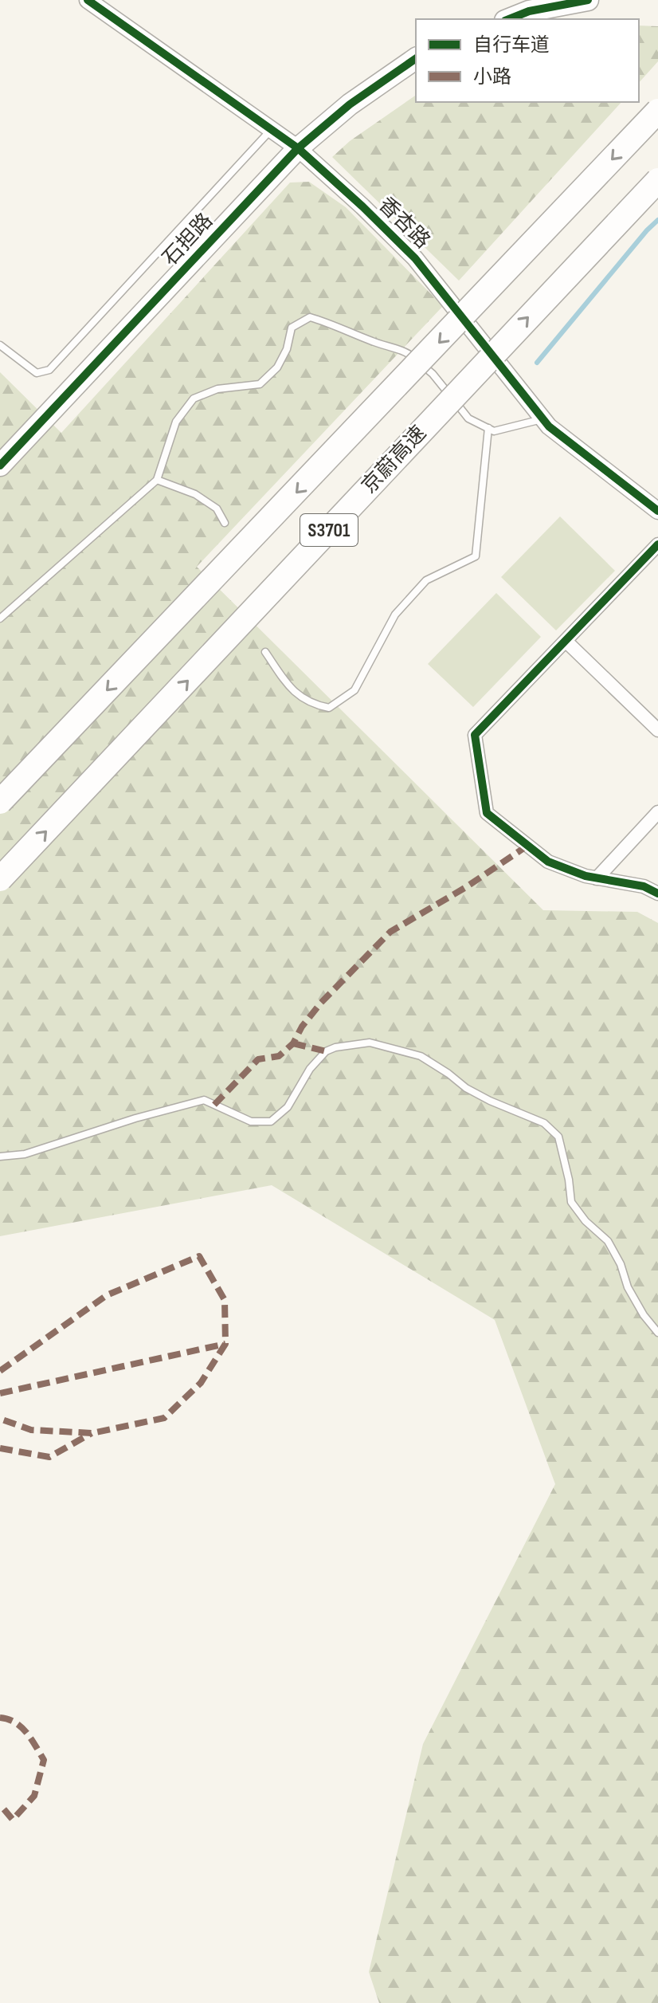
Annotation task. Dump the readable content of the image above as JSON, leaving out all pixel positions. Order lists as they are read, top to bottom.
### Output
{
  "streets": {
    "highway": ["京蔚高速", "S3701"],
    "main road": ["石担路"],
    "street": ["香杏路"]
  },
  "crossings": [
    ["香杏路", "石担路"]
  ],
  "legend": ["自行车道", "小路"]
}
